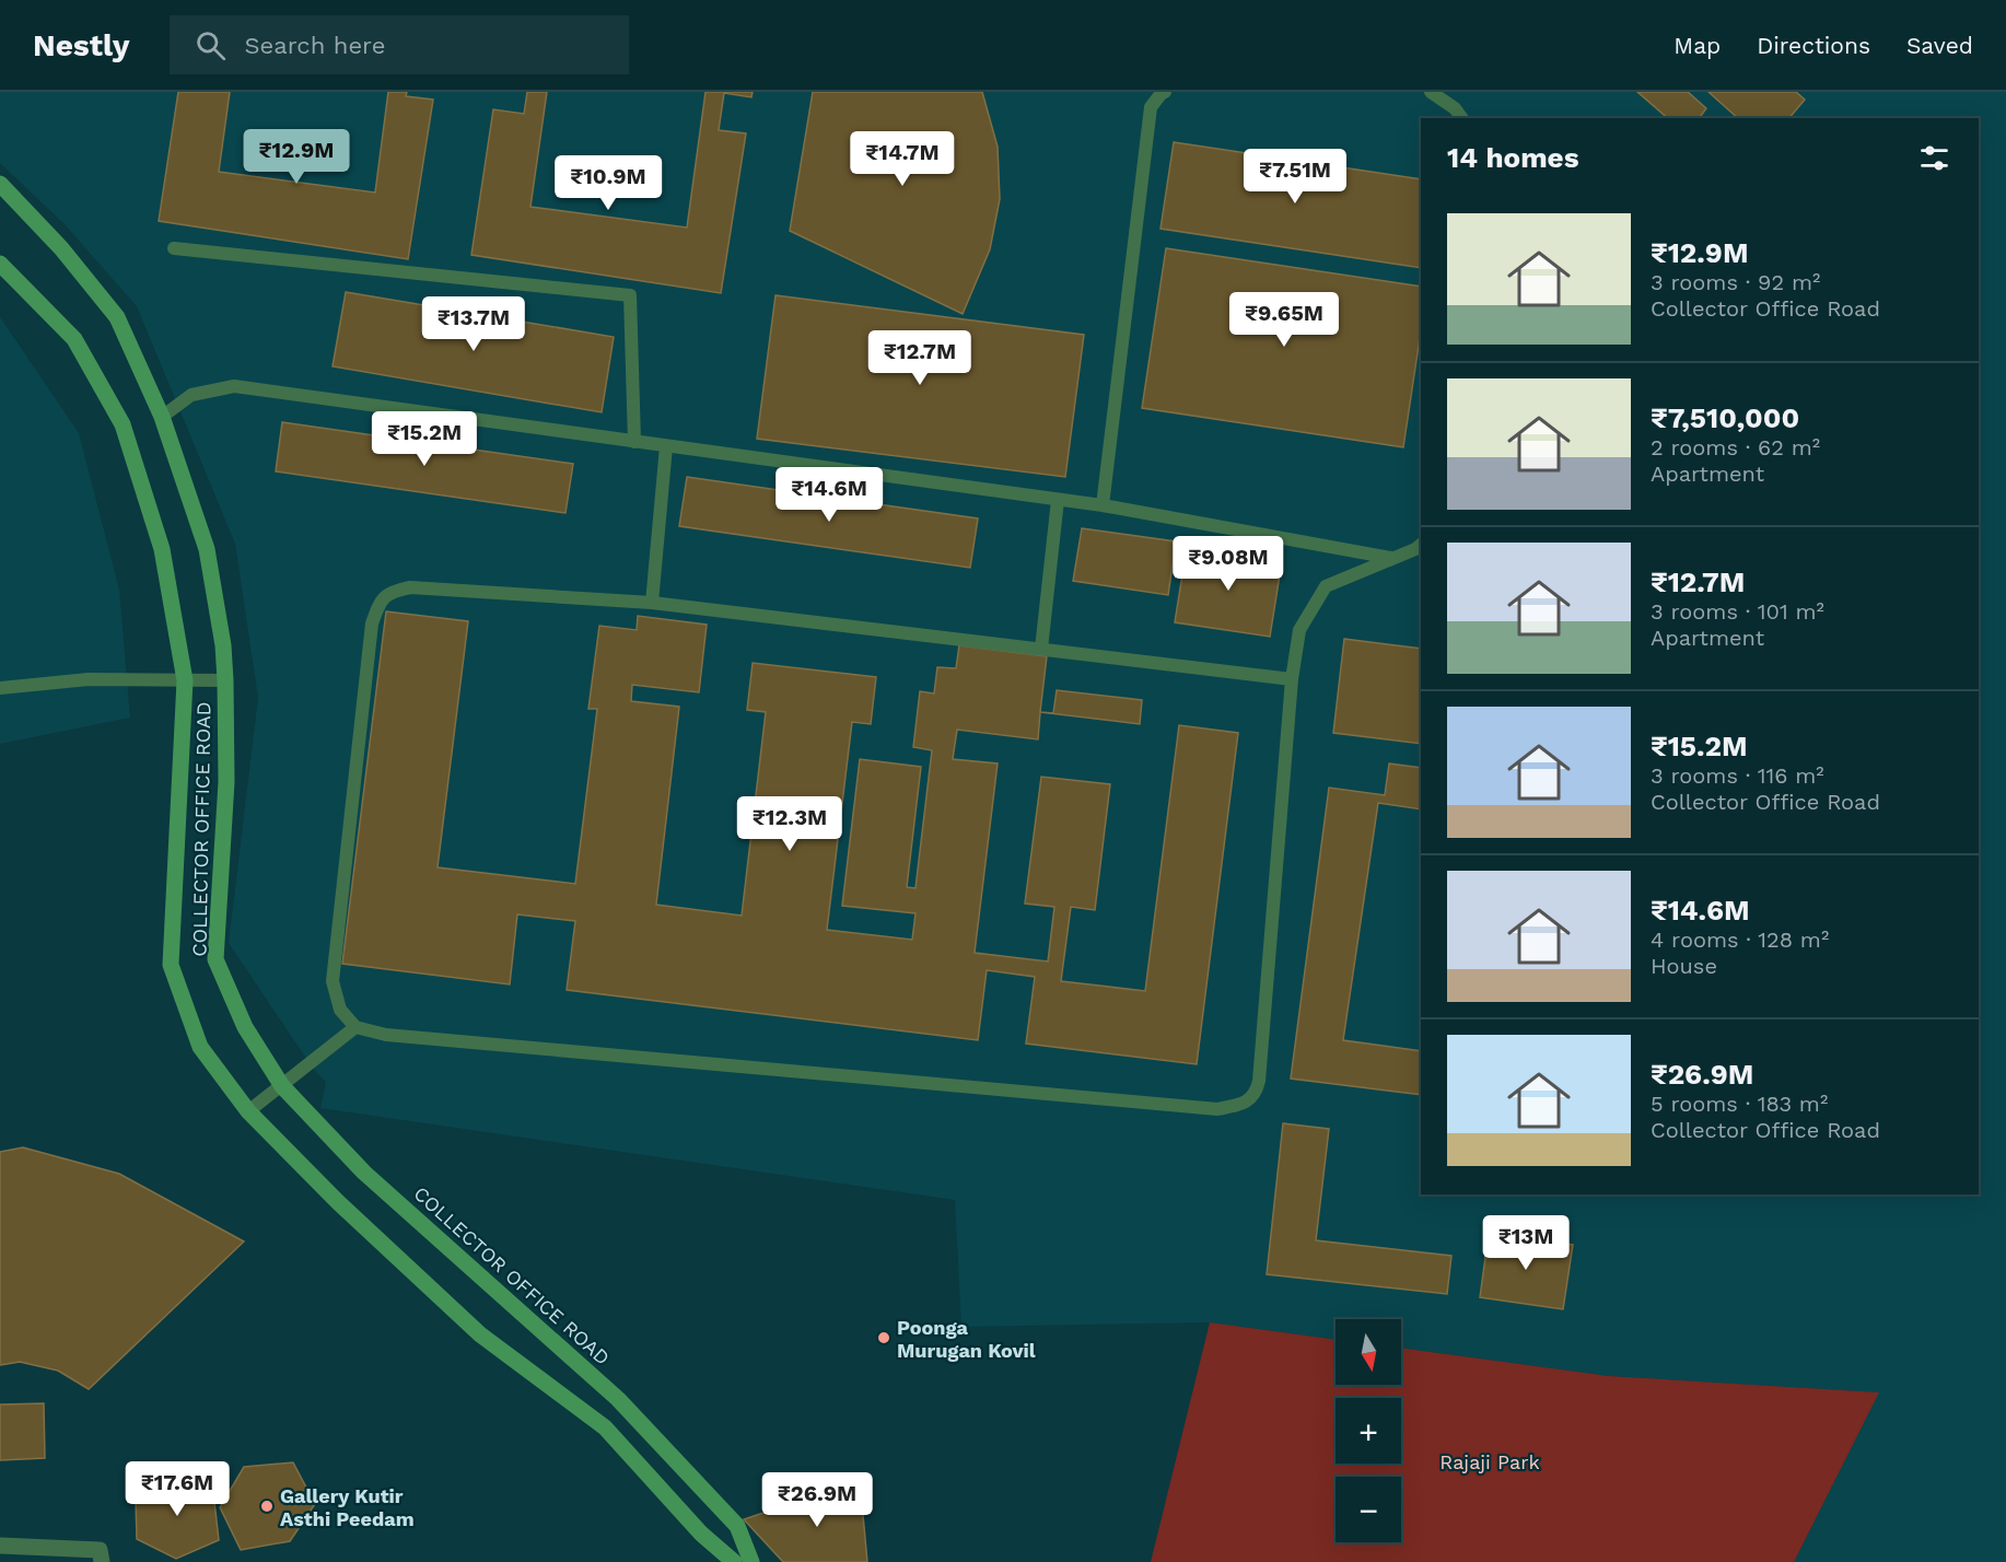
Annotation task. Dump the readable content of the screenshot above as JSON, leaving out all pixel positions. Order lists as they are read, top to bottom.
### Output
{
  "streets": {
    "street": ["COLLECTOR OFFICE ROAD"]
  },
  "parks": ["Rajaji Park"],
  "places": ["Poonga Murugan Kovil", "Gallery Kutir Asthi Peedam"],
  "north": "bottom",
  "page": {
    "header": "Nestly",
    "search": "Search here",
    "nav": ["Map", "Directions", "Saved"],
    "heading": "14 homes",
    "price": [
      "₹12.9M",
      "₹14.7M",
      "₹7.51M",
      "₹10.9M",
      "₹9.65M",
      "₹13.7M",
      "₹12.7M",
      "₹15.2M",
      "₹14.6M",
      "₹9.08M",
      "₹12.3M",
      "₹13M",
      "₹17.6M",
      "₹26.9M"
    ],
    "list": [
      {
        "name": "₹12.9M",
        "note": "3 rooms · 92 m² · Collector Office Road"
      },
      {
        "name": "₹7,510,000",
        "note": "2 rooms · 62 m² · Apartment"
      },
      {
        "name": "₹12.7M",
        "note": "3 rooms · 101 m² · Apartment"
      },
      {
        "name": "₹15.2M",
        "note": "3 rooms · 116 m² · Collector Office Road"
      },
      {
        "name": "₹14.6M",
        "note": "4 rooms · 128 m² · House"
      },
      {
        "name": "₹26.9M",
        "note": "5 rooms · 183 m² · Collector Office Road"
      }
    ],
    "map_buttons": ["+", "−"]
  }
}
